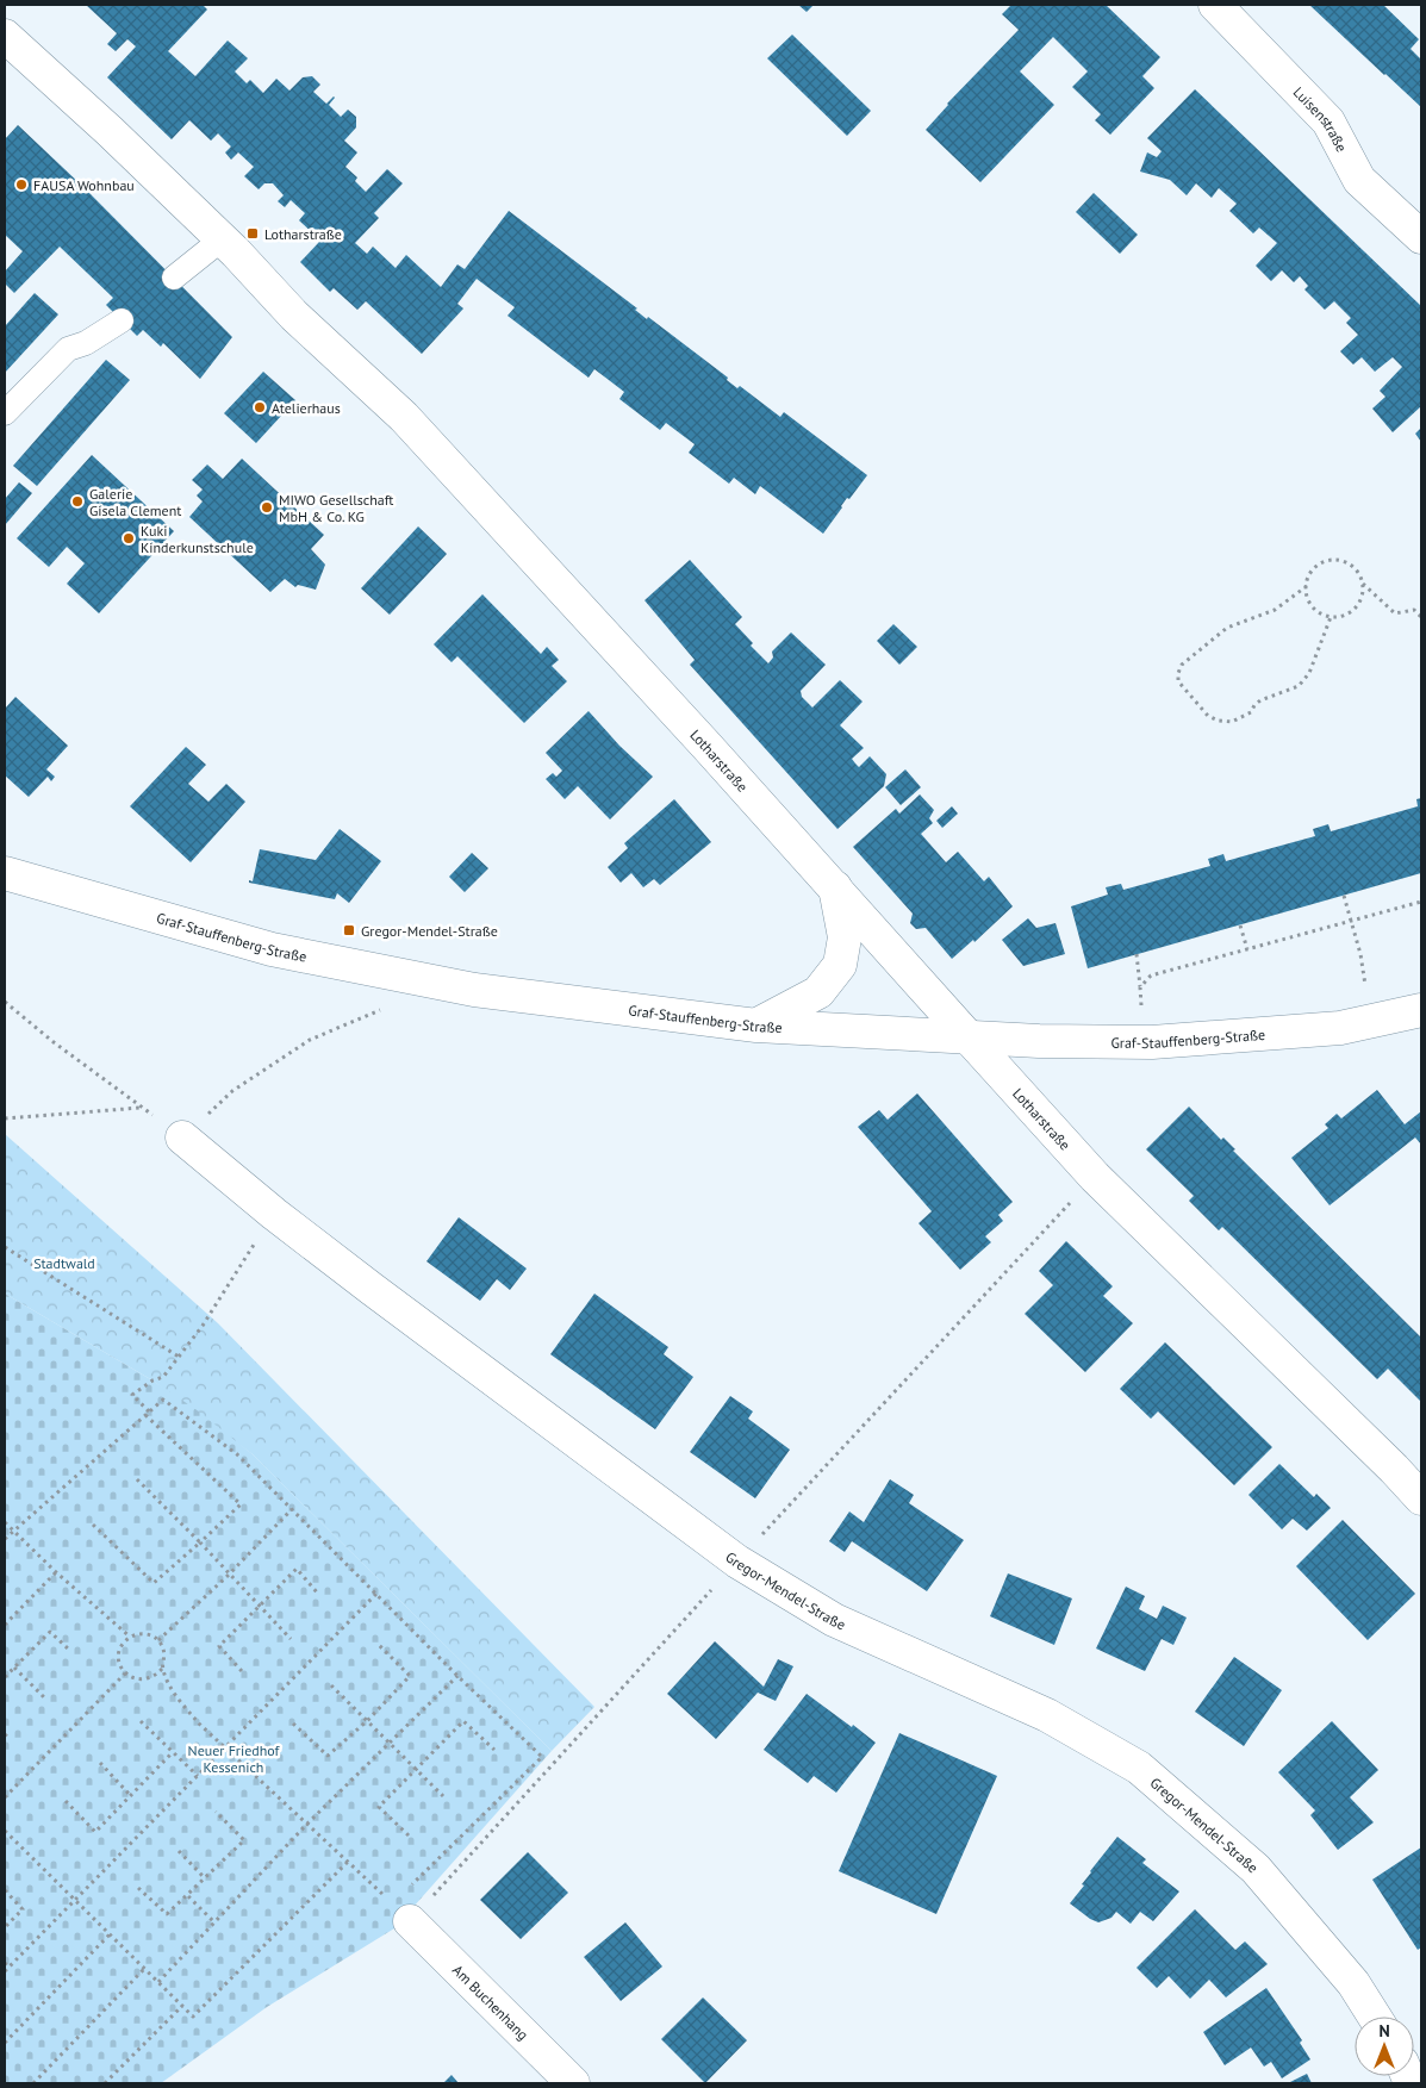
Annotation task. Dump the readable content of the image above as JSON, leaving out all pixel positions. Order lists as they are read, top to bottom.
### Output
{
  "streets": {
    "street": [
      "Luisenstraße",
      "Lotharstraße",
      "Graf-Stauffenberg-Straße",
      "Gregor-Mendel-Straße",
      "Am Buchenhang"
    ]
  },
  "crossings": [
    ["Lotharstraße", "Graf-Stauffenberg-Straße"]
  ],
  "parks": ["Stadtwald", "Neuer Friedhof Kessenich"],
  "places": {
    "other": [
      "FAUSA Wohnbau",
      "Atelierhaus",
      "Galerie Gisela Clement",
      "MIWO Gesellschaft MbH & Co. KG",
      "Kuki Kinderkunstschule"
    ],
    "transit": ["Lotharstraße", "Gregor-Mendel-Straße"]
  },
  "north": "top"
}
